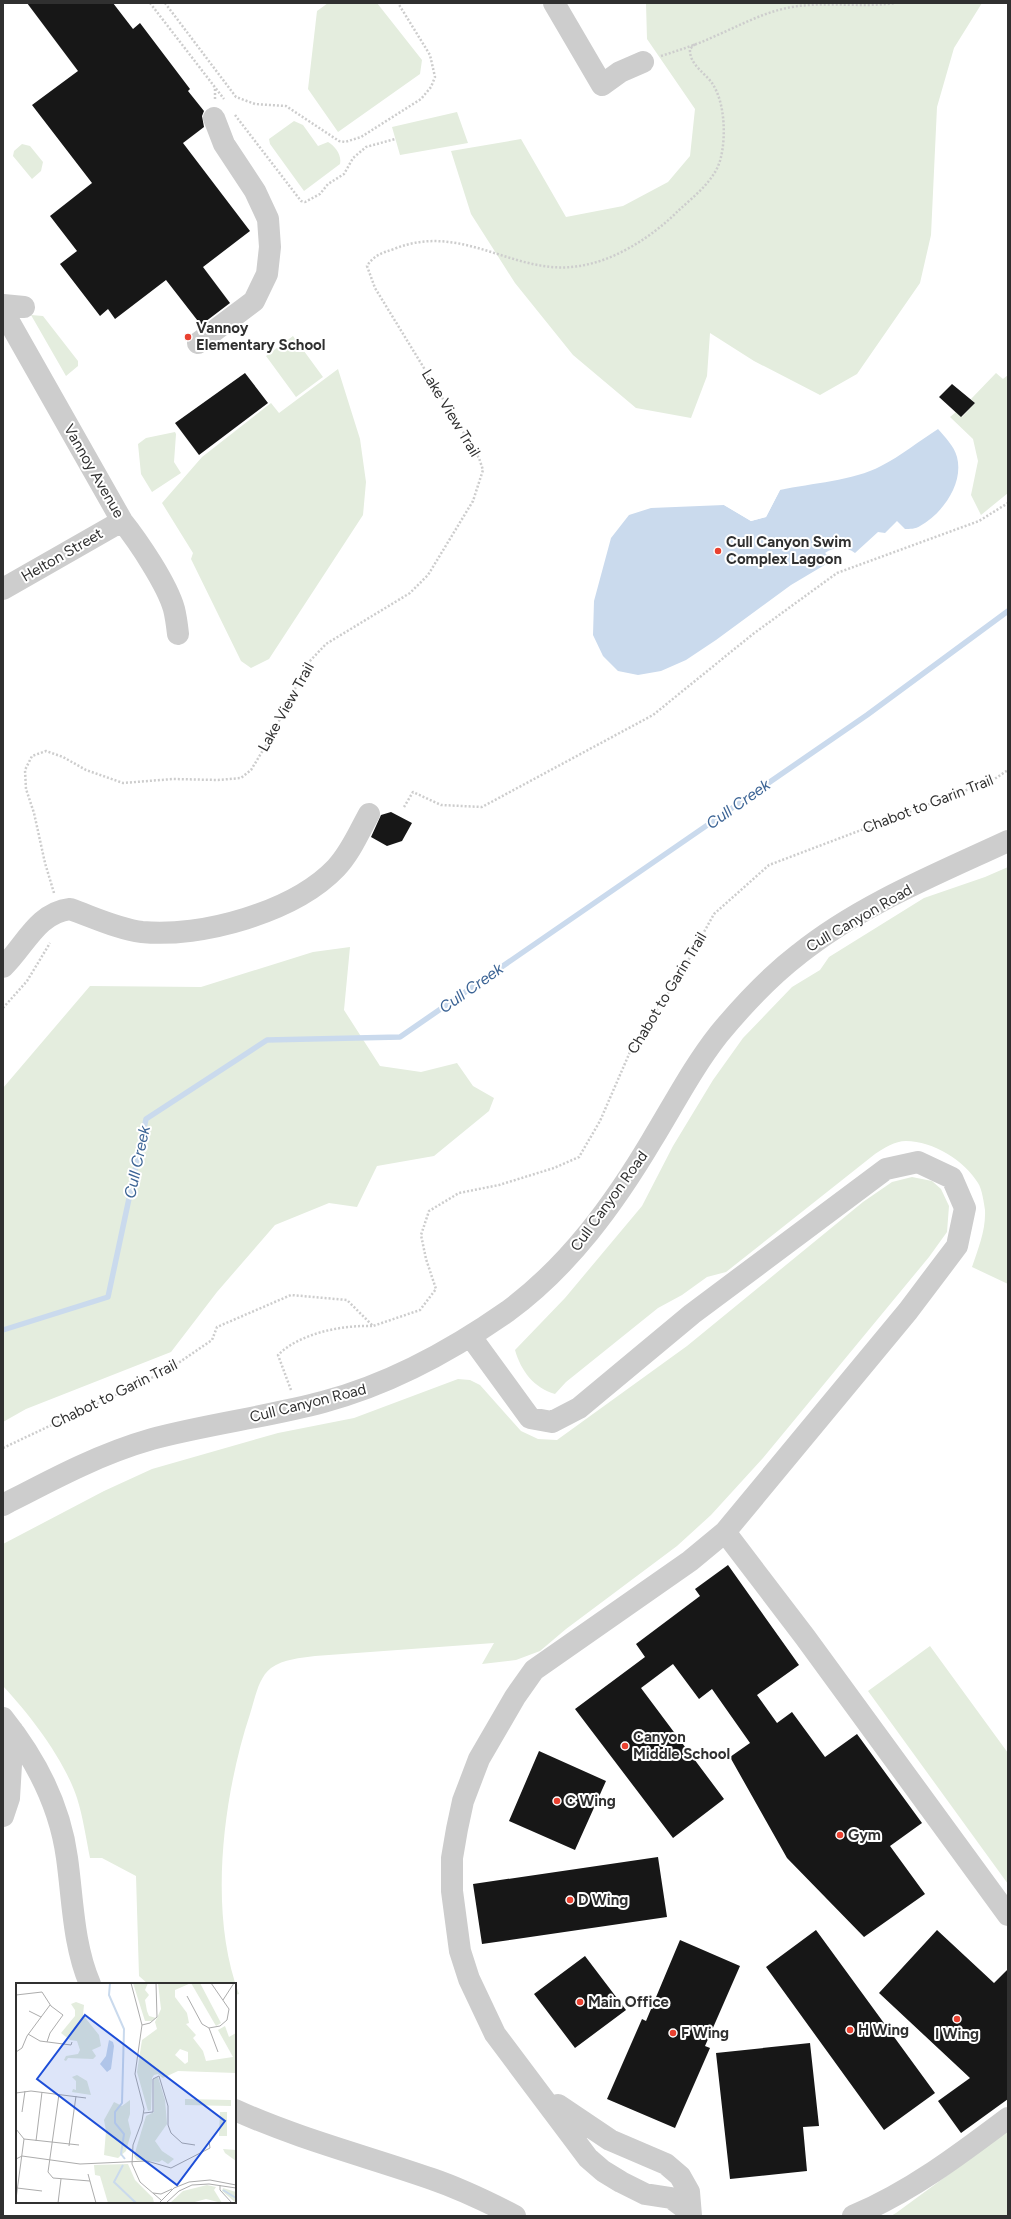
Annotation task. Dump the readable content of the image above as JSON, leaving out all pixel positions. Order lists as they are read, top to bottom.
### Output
{
  "streets": {
    "street": ["Vannoy Avenue", "Helton Street", "Cull Canyon Road"],
    "path": ["Lake View Trail", "Chabot to Garin Trail"]
  },
  "crossings": [
    ["Vannoy Avenue", "Helton Street"]
  ],
  "water": ["Cull Creek"],
  "places": [
    "Vannoy Elementary School",
    "Cull Canyon Swim Complex Lagoon",
    "Canyon Middle School",
    "C Wing",
    "Gym",
    "D Wing",
    "Main Office",
    "I Wing",
    "H Wing",
    "F Wing"
  ]
}
